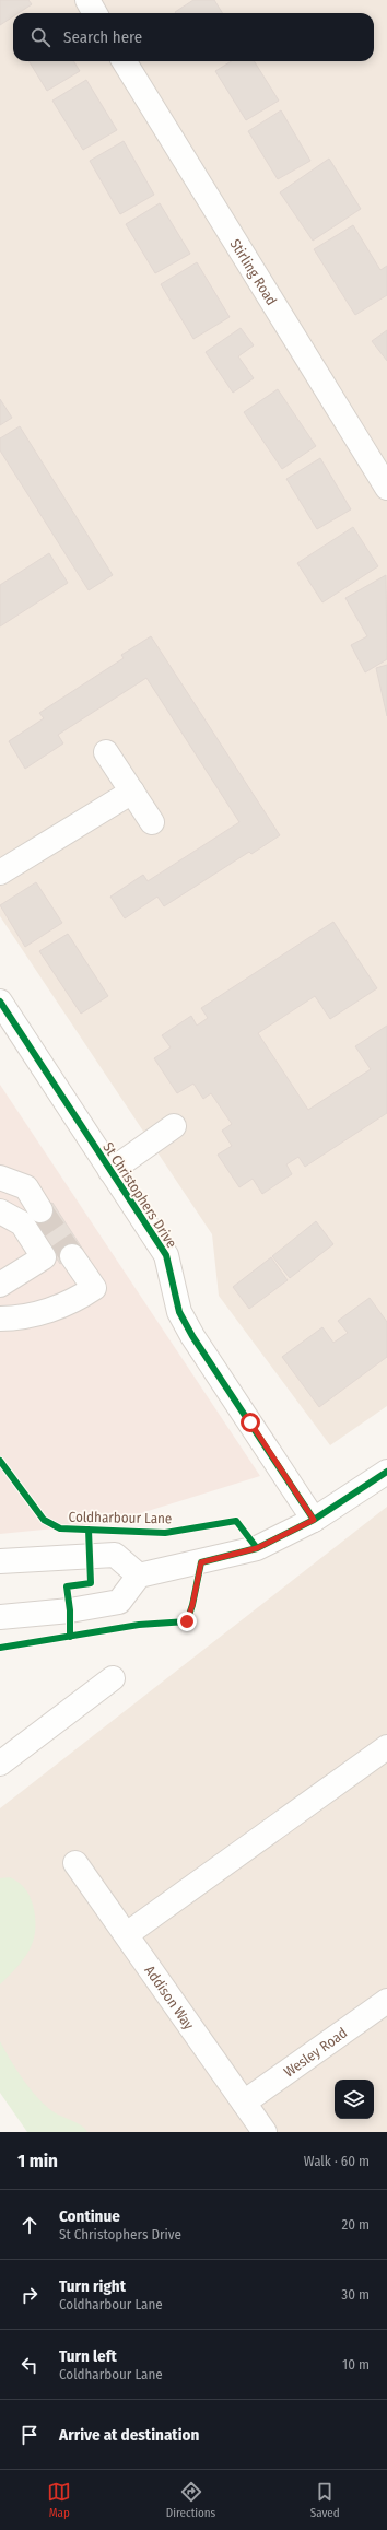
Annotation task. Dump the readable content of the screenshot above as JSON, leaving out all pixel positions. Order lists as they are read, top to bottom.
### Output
{
  "streets": {
    "street": [
      "Stirling Road",
      "St Christophers Drive",
      "Addison Way",
      "Wesley Road"
    ],
    "cycle path": ["Coldharbour Lane"]
  },
  "crossings": [
    ["Addison Way", "Wesley Road"]
  ],
  "page": {
    "search": "Search here",
    "heading": ["1 min", "Walk · 60 m"],
    "list": [
      ["Continue", "St Christophers Drive", "20 m"],
      ["Turn right", "Coldharbour Lane", "30 m"],
      ["Turn left", "Coldharbour Lane", "10 m"],
      "Arrive at destination"
    ],
    "nav": ["Map", "Directions", "Saved"]
  }
}
